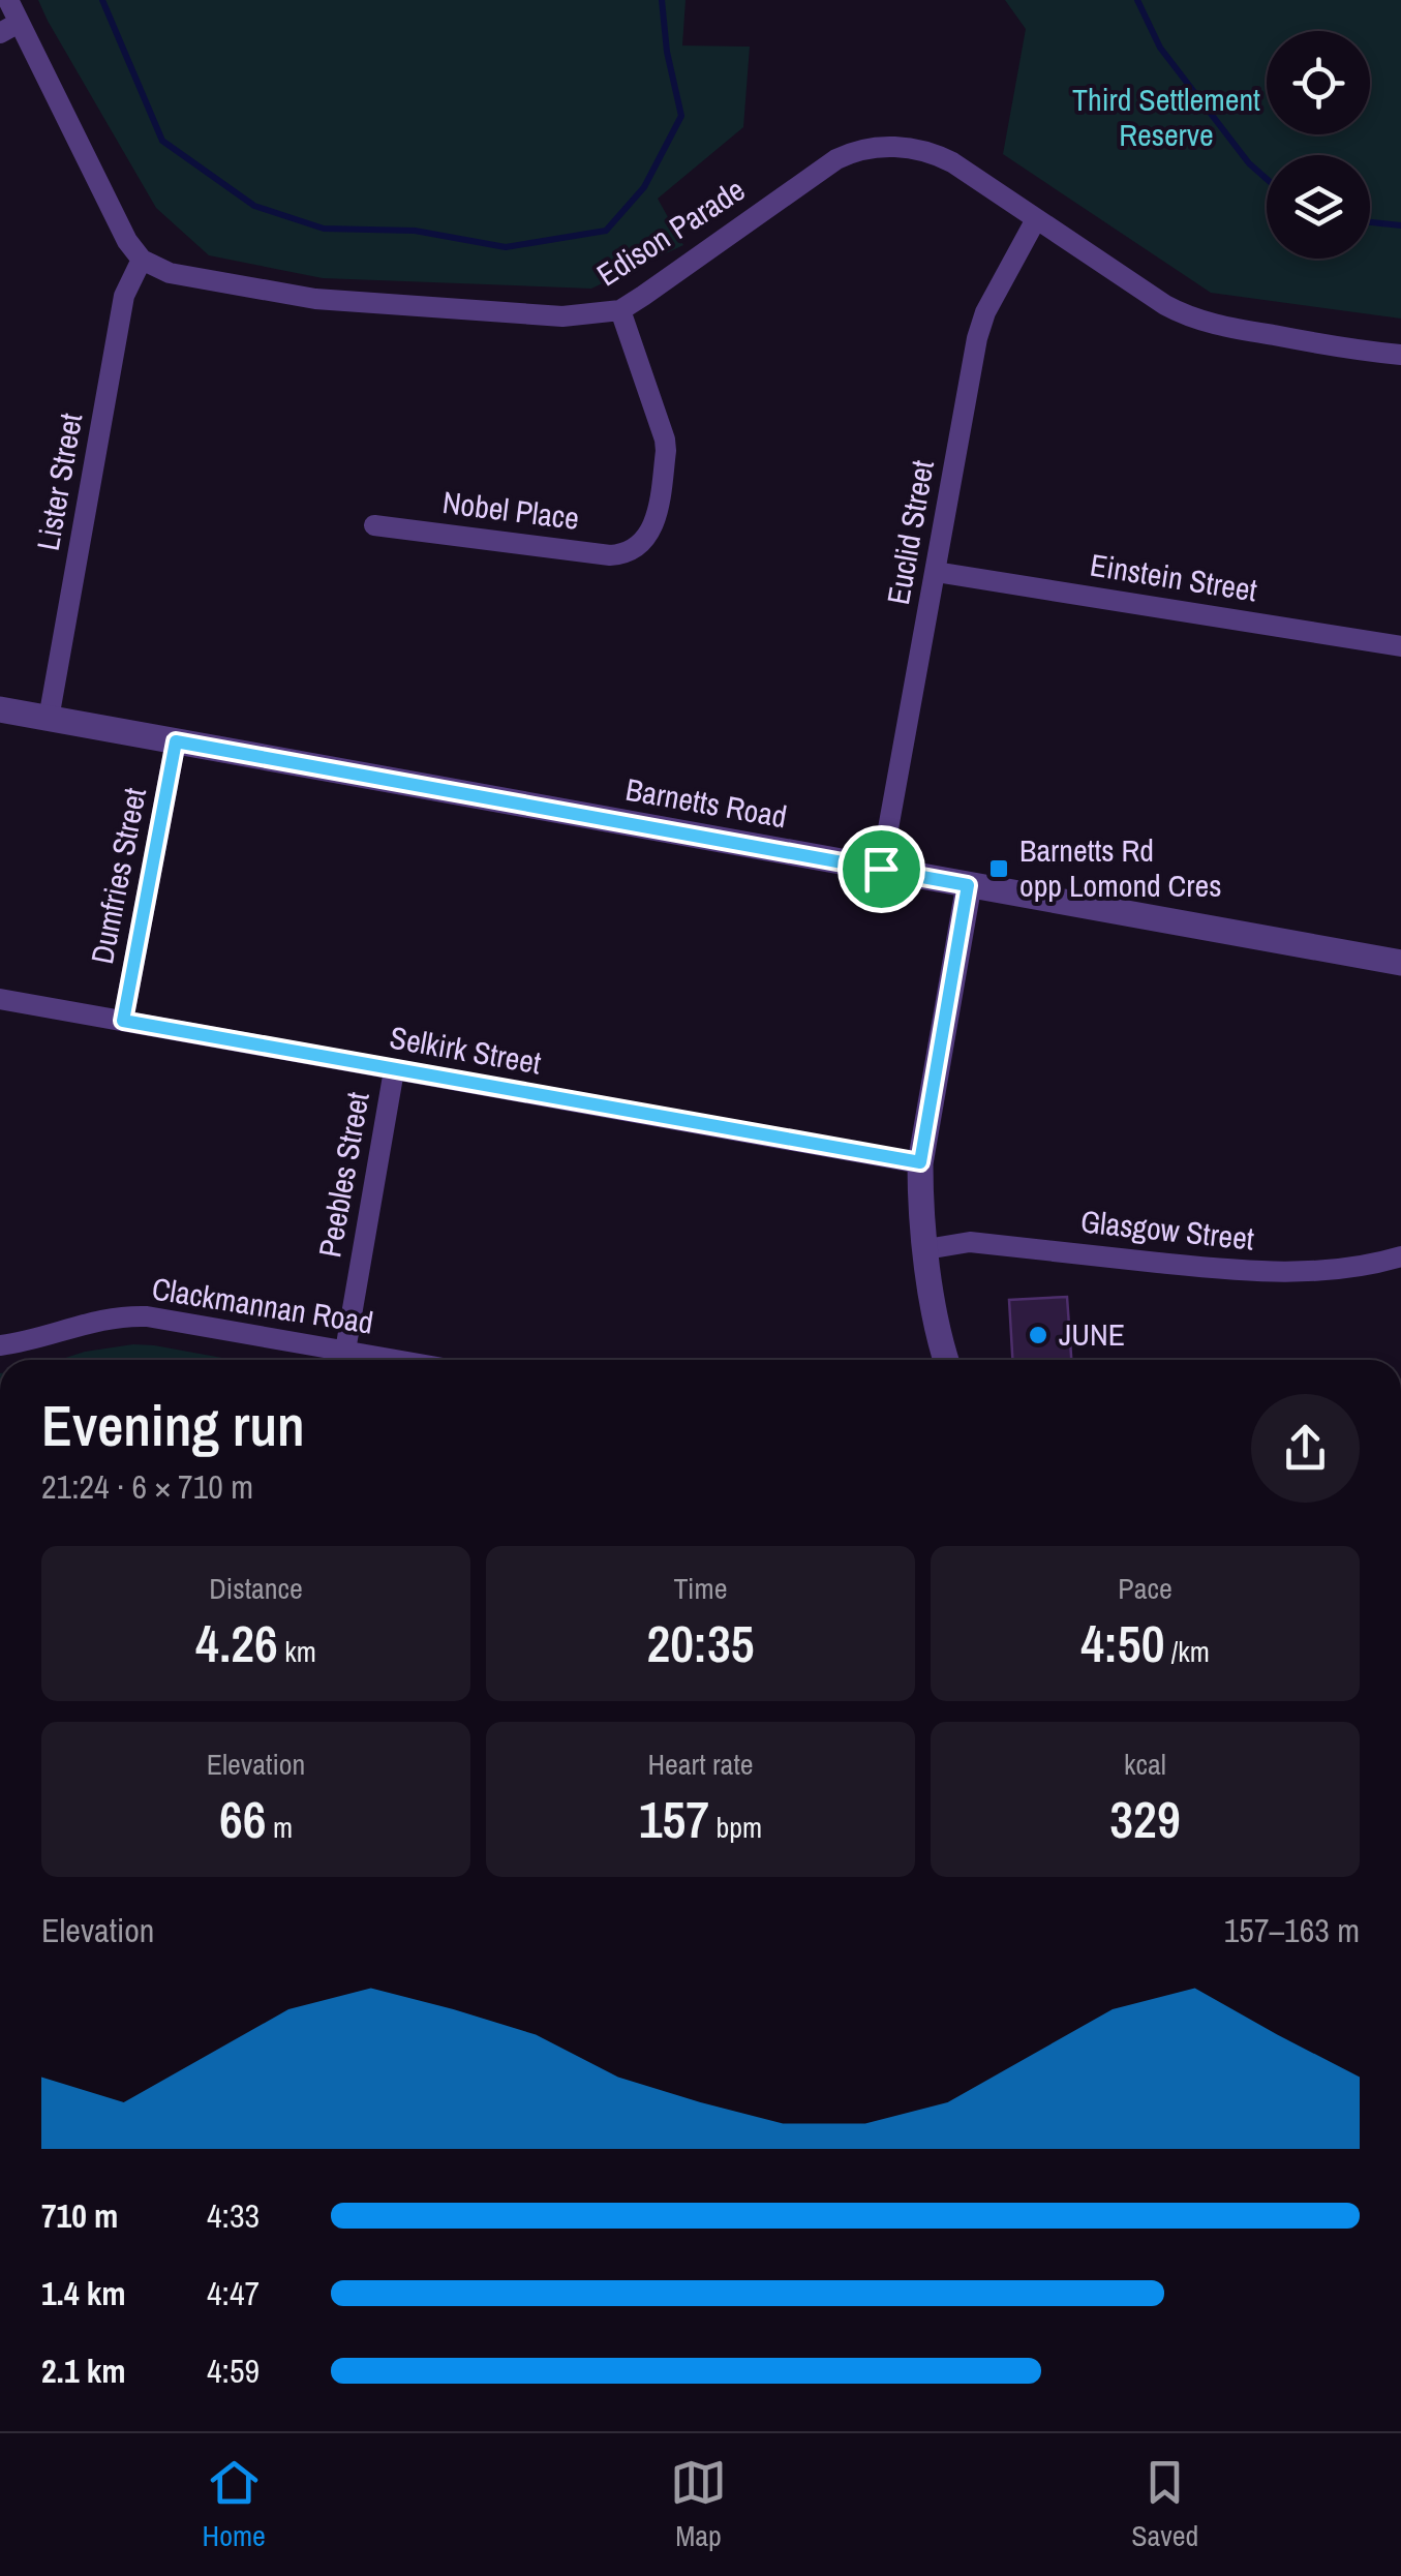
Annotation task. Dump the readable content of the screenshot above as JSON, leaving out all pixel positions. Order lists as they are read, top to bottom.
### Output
{
  "streets": {
    "street": [
      "Edison Parade",
      "Lister Street",
      "Nobel Place",
      "Euclid Street",
      "Einstein Street",
      "Barnetts Road",
      "Dumfries Street",
      "Selkirk Street",
      "Peebles Street",
      "Glasgow Street",
      "Clackmannan Road"
    ]
  },
  "crossings": [
    ["Edison Parade", "Lister Street"],
    ["Edison Parade", "Nobel Place"],
    ["Edison Parade", "Euclid Street"],
    ["Lister Street", "Barnetts Road"],
    ["Euclid Street", "Einstein Street"],
    ["Euclid Street", "Barnetts Road"],
    ["Barnetts Road", "Dumfries Street"],
    ["Dumfries Street", "Selkirk Street"],
    ["Selkirk Street", "Peebles Street"],
    ["Peebles Street", "Clackmannan Road"]
  ],
  "parks": ["Third Settlement Reserve"],
  "places": {
    "transit": ["Barnetts Rd opp Lomond Cres"],
    "other": ["JUNE"]
  },
  "page": {
    "heading": ["Evening run", "21:24 · 6 × 710 m"],
    "stats": [
      ["Distance", "4.26 km"],
      ["Time", "20:35"],
      ["Pace", "4:50 /km"],
      ["Elevation", "66 m"],
      ["Heart rate", "157 bpm"],
      ["kcal", "329"]
    ],
    "chart": ["Elevation", "157–163 m"],
    "list": [
      {
        "name": "710 m",
        "note": "4:33"
      },
      {
        "name": "1.4 km",
        "note": "4:47"
      },
      {
        "name": "2.1 km",
        "note": "4:59"
      }
    ],
    "tabs": ["Home", "Map", "Saved"]
  }
}
